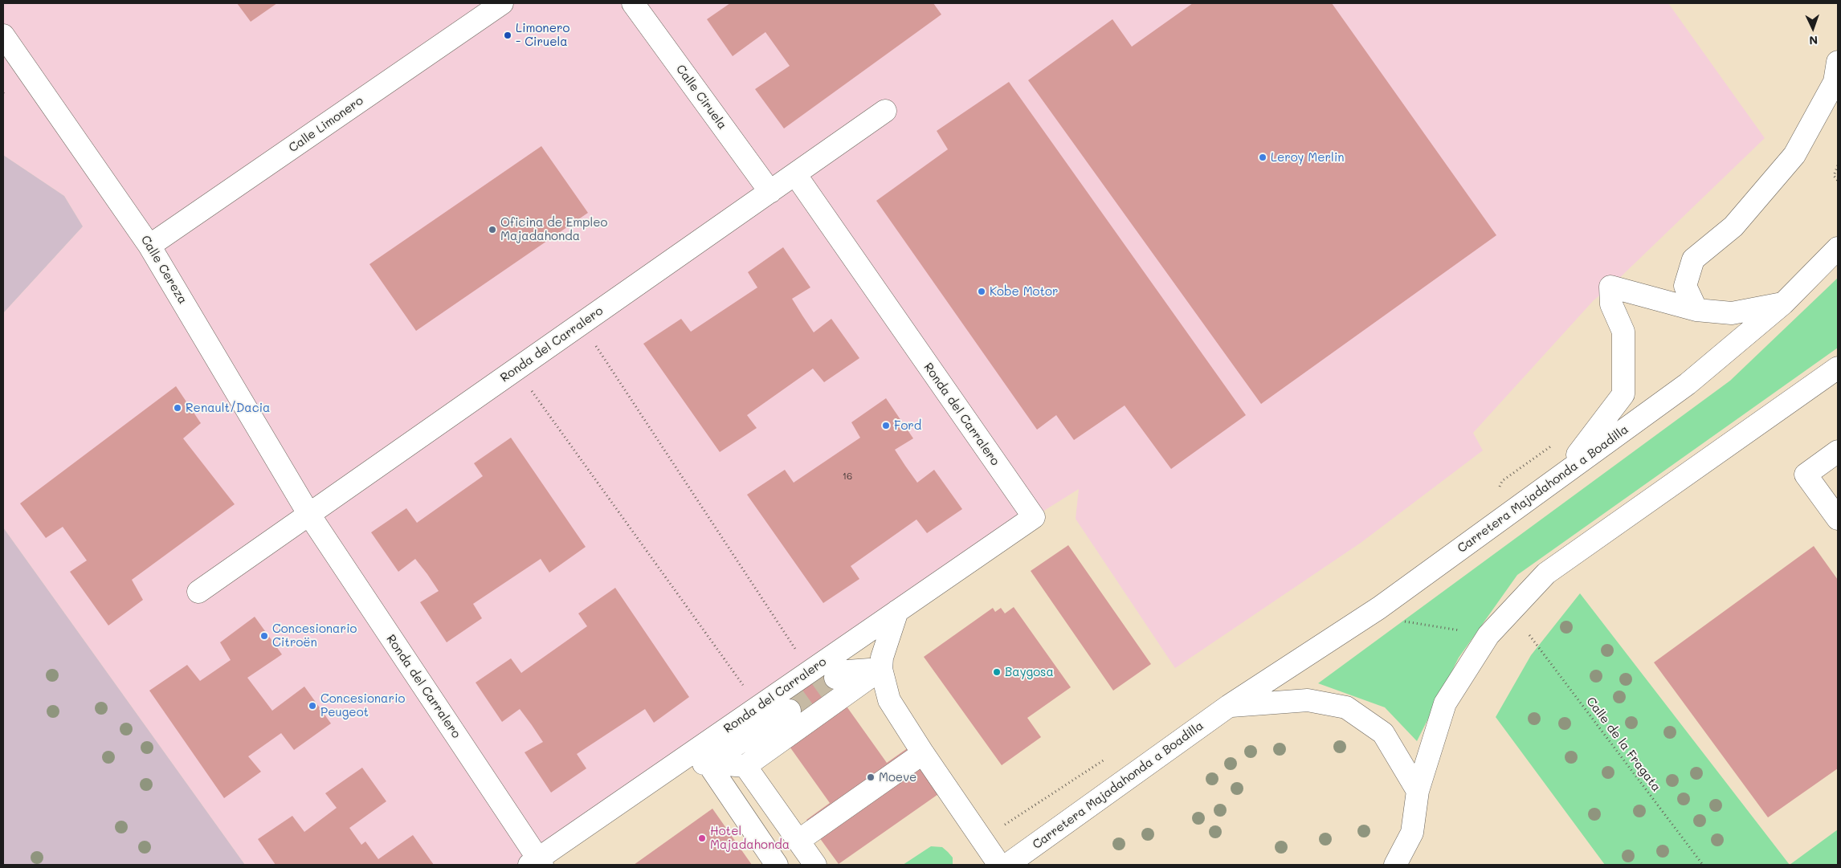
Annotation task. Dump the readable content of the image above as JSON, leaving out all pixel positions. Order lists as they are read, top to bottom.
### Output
{
  "streets": {
    "street": [
      "Calle Ciruela",
      "Calle Limonero",
      "Calle Cereza",
      "Ronda del Carralero",
      "Carretera Majadahonda a Boadilla"
    ],
    "path": ["Calle de la Fragata"]
  },
  "crossings": [
    ["Calle Ciruela", "Ronda del Carralero"],
    ["Calle Limonero", "Calle Cereza"],
    ["Calle Cereza", "Ronda del Carralero"]
  ],
  "places": [
    "Limonero - Ciruela",
    "Leroy Merlin",
    "Oficina de Empleo Majadahonda",
    "Kobe Motor",
    "Renault/Dacia",
    "Ford",
    "Concesionario Citroën",
    "Baygosa",
    "Concesionario Peugeot",
    "Moeve",
    "Hotel Majadahonda"
  ],
  "house_numbers": ["16"],
  "north": "bottom"
}
